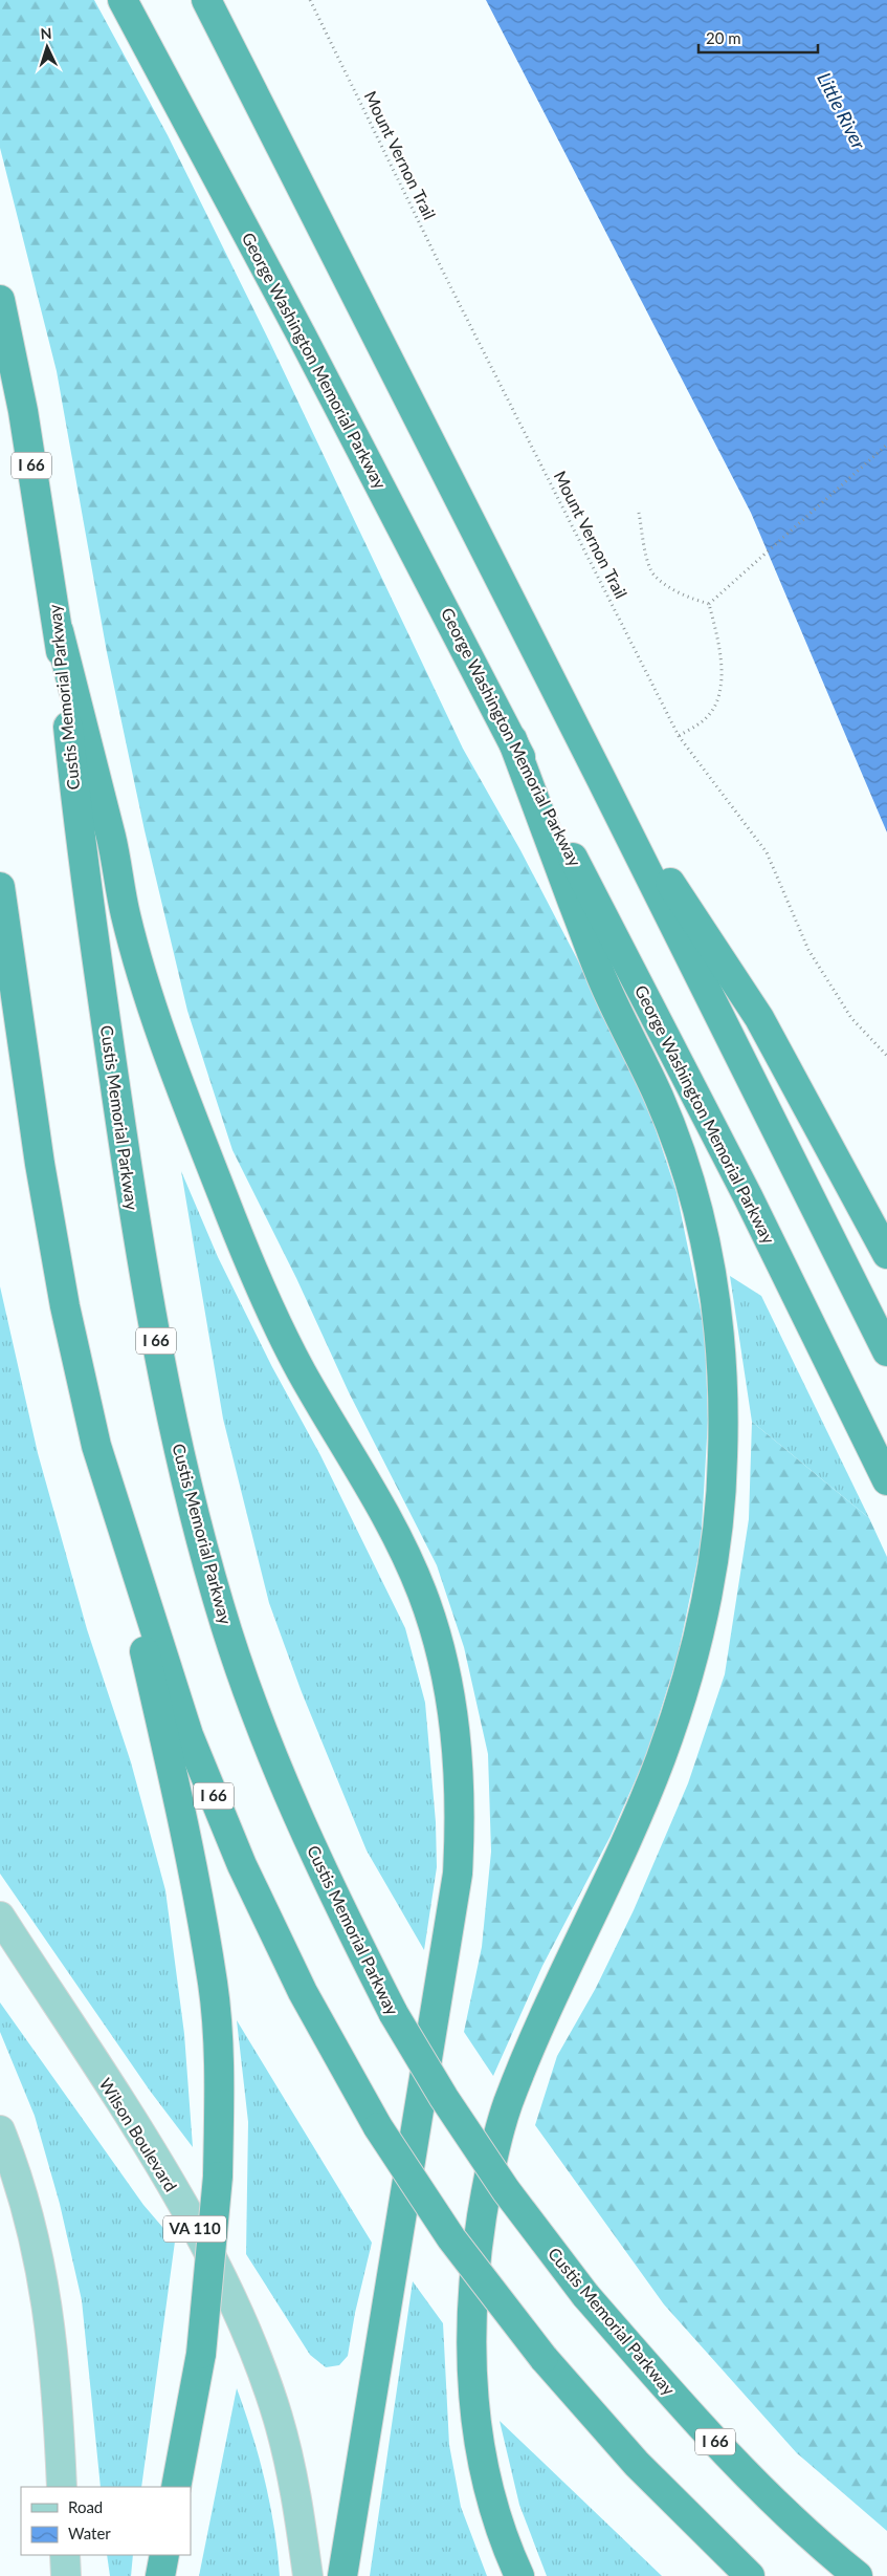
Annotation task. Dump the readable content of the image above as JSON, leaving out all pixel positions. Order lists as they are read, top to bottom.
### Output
{
  "streets": {
    "highway": ["George Washington Memorial Parkway", "I 66", "Custis Memorial Parkway"],
    "main road": ["Wilson Boulevard", "VA 110"],
    "path": ["Mount Vernon Trail"]
  },
  "water": ["Little River"],
  "legend": ["Road", "Water"],
  "scale_bar": "20 m",
  "north": "top"
}
